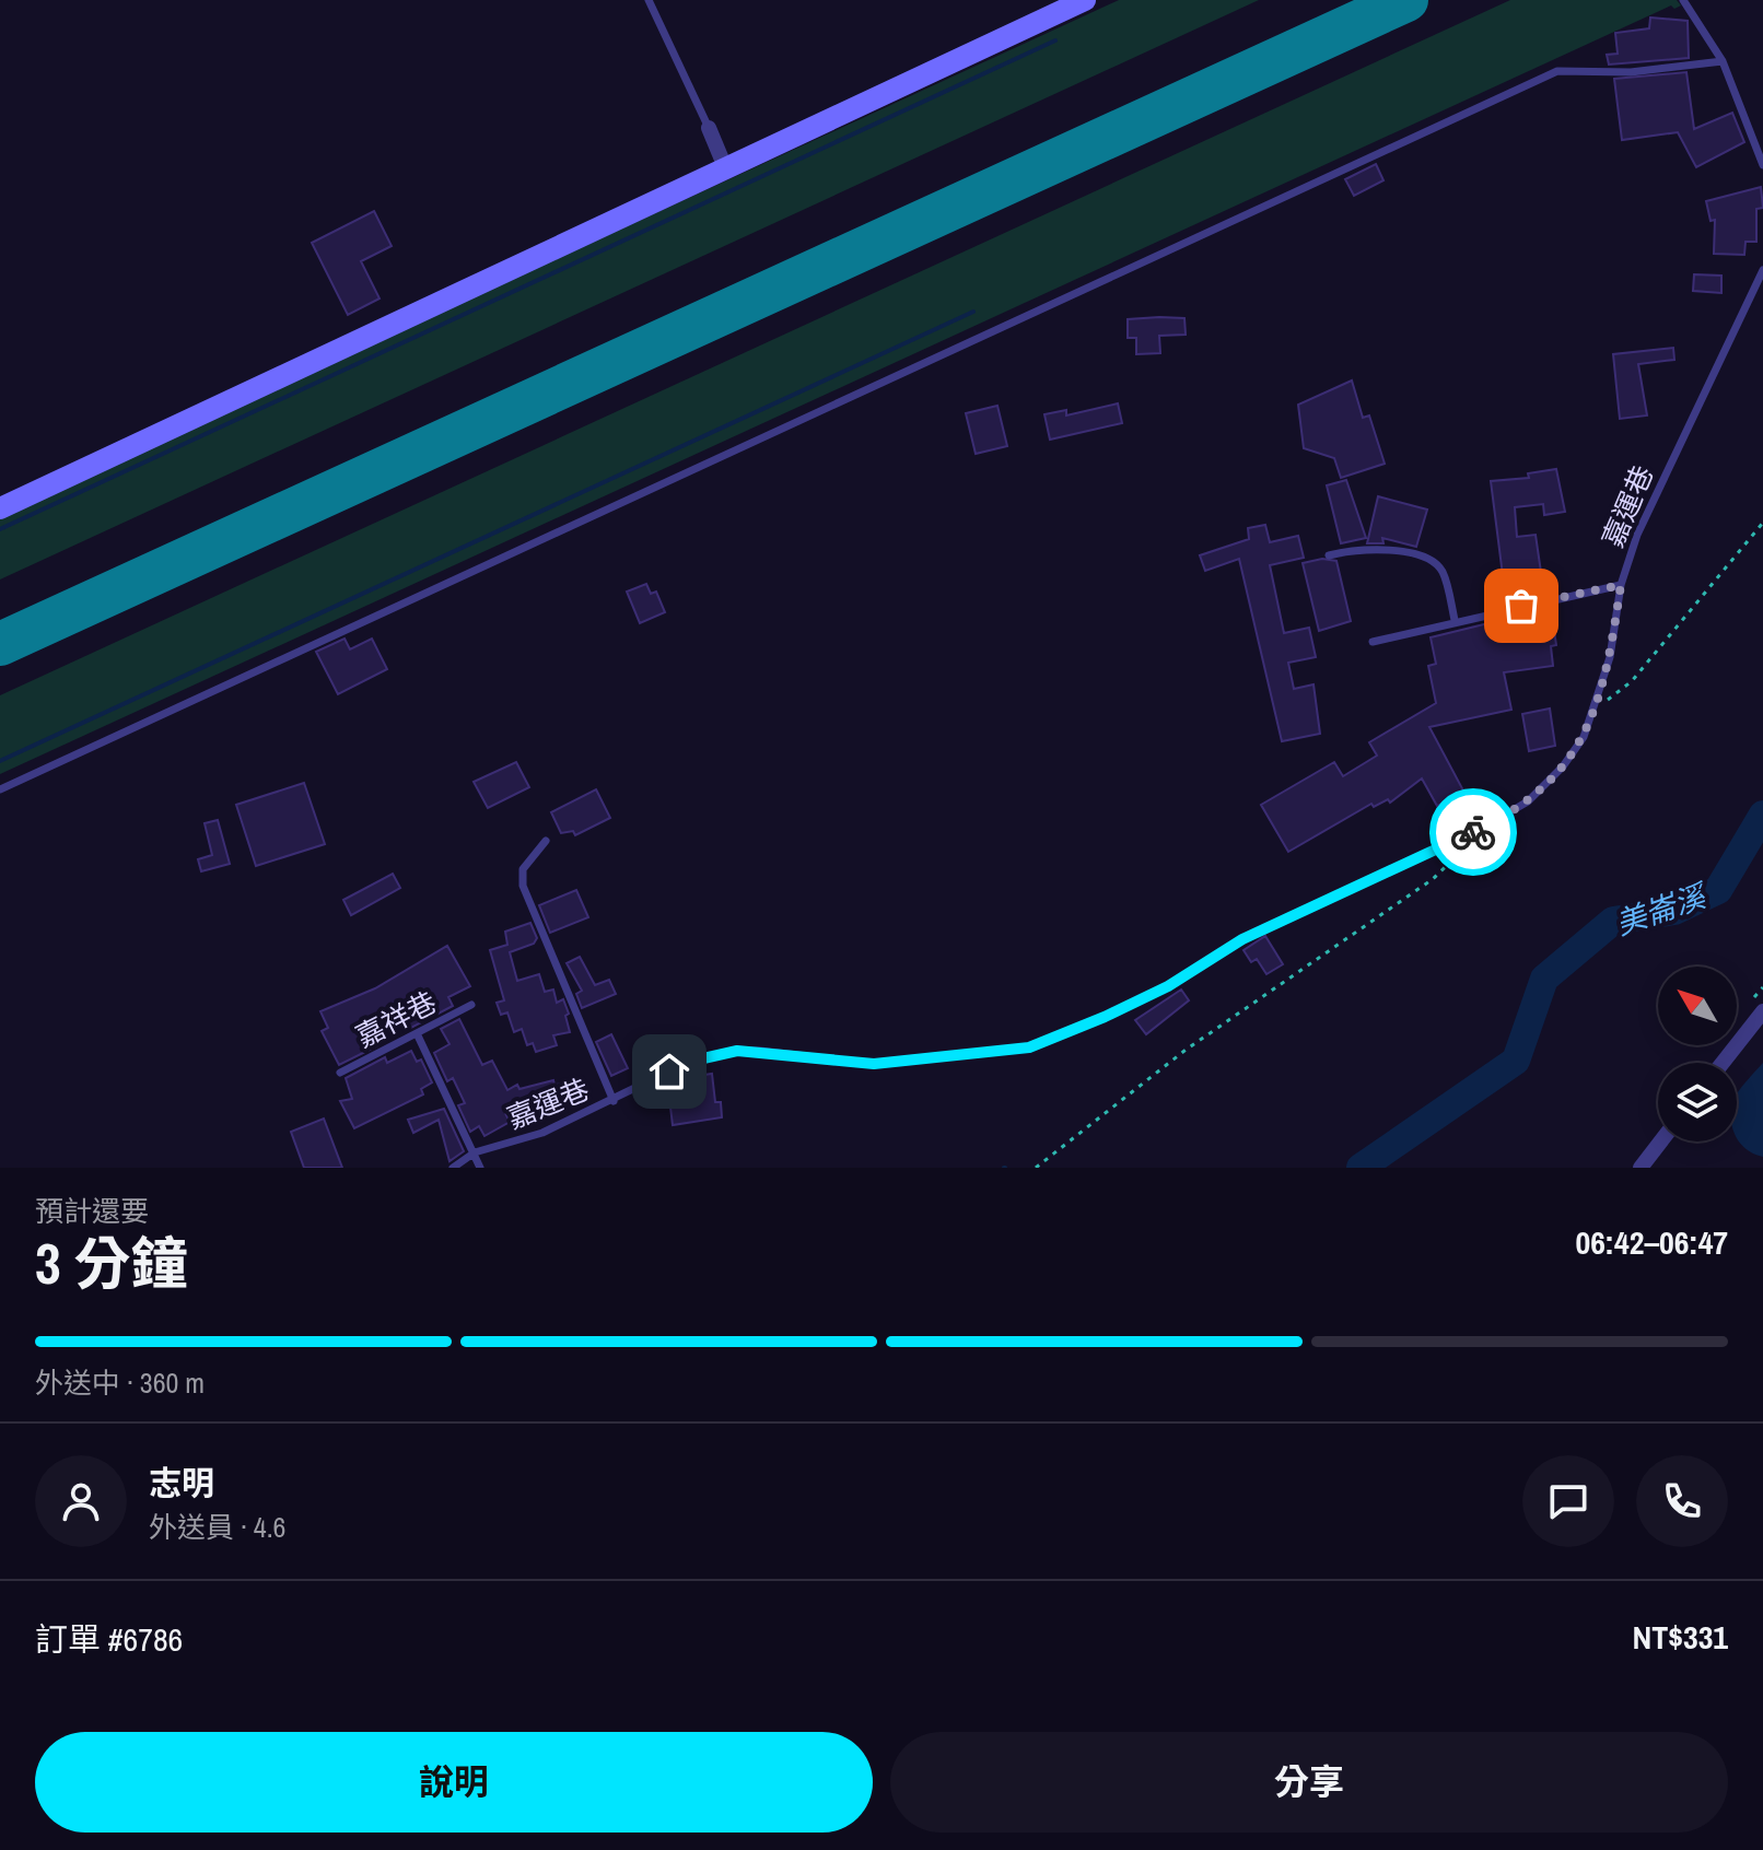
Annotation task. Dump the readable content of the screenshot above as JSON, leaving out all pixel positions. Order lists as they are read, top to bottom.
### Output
{
  "streets": {
    "lane": ["嘉運巷", "嘉祥巷"]
  },
  "water": ["美崙溪"],
  "north": "top left",
  "page": {
    "heading": ["3 分鐘", "預計還要", "06:42–06:47"],
    "panel": [
      "志明",
      "外送員 · 4.6",
      "訂單 #6786",
      "NT$331"
    ],
    "bar": "外送中 · 360 m",
    "buttons": ["說明", "分享"]
  }
}
